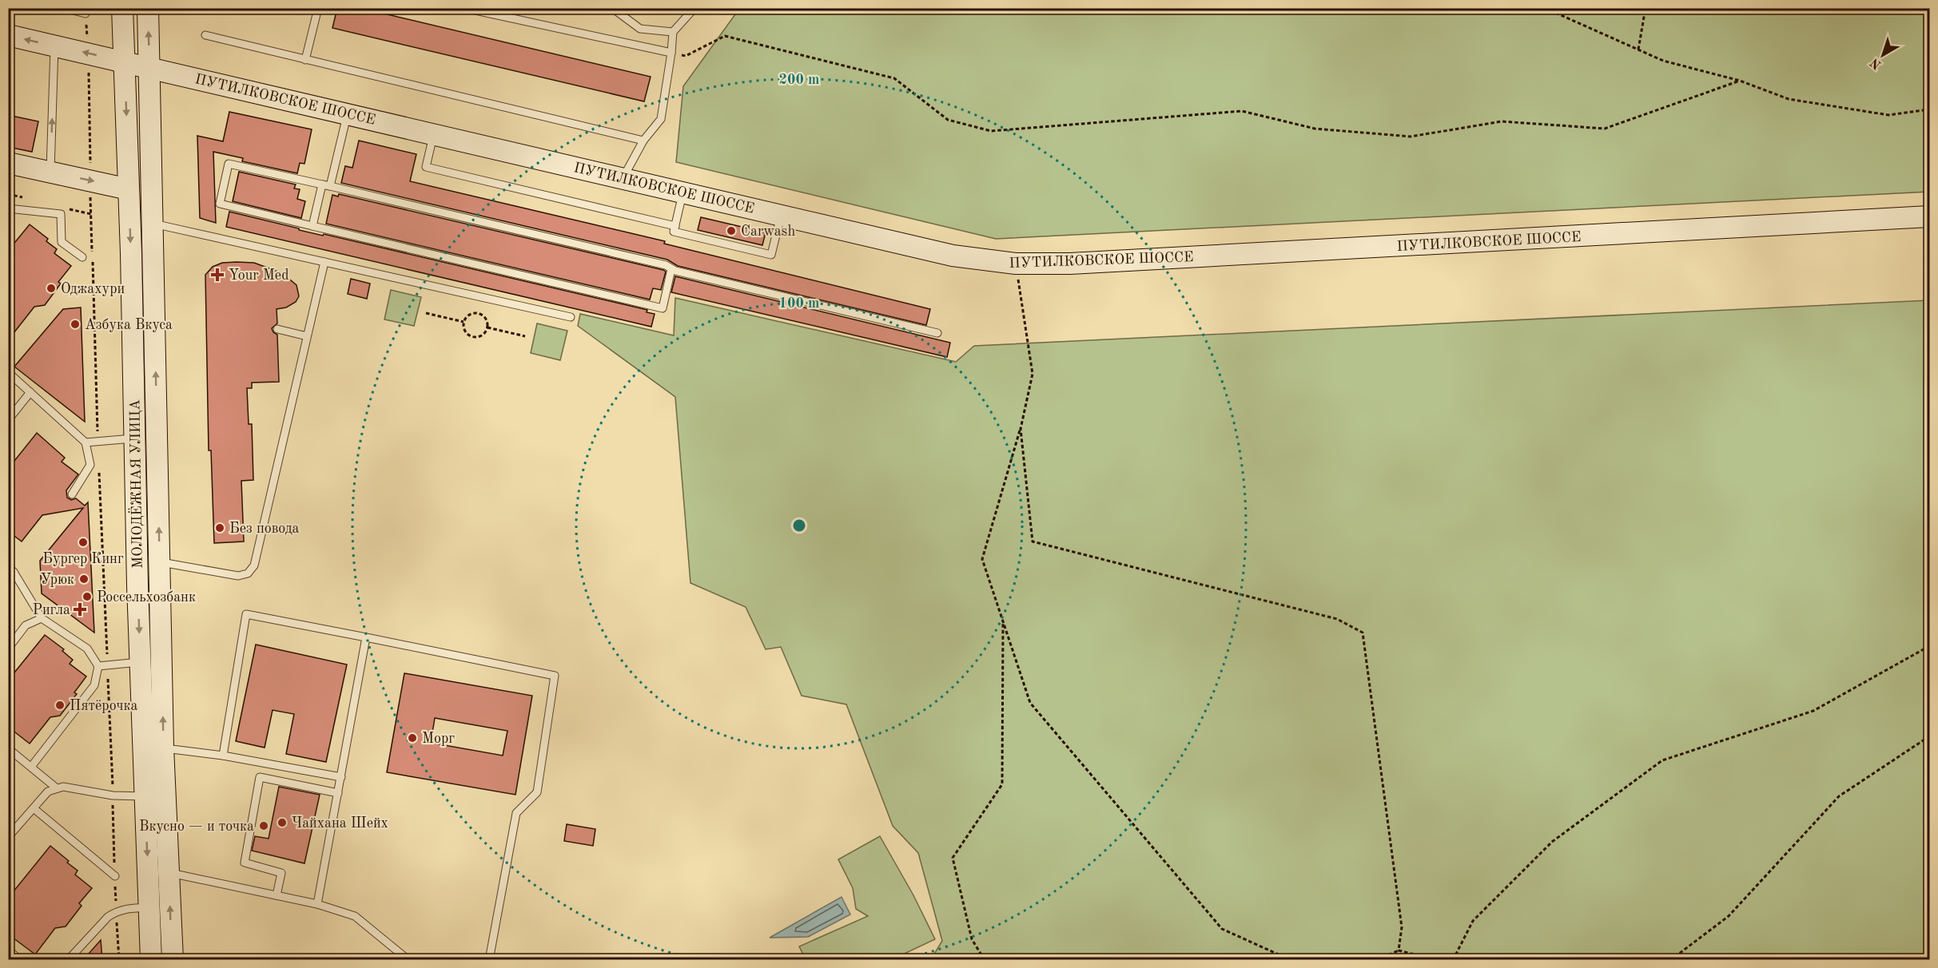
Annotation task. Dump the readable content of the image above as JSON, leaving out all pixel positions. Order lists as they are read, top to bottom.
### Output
{
  "streets": {
    "main road": ["ПУТИЛКОВСКОЕ ШОССЕ", "МОЛОДЁЖНАЯ УЛИЦА"]
  },
  "crossings": [
    ["ПУТИЛКОВСКОЕ ШОССЕ", "МОЛОДЁЖНАЯ УЛИЦА"]
  ],
  "places": {
    "other": [
      "Carwash",
      "Оджахури",
      "Азбука Вкуса",
      "Без повода",
      "Бургер Кинг",
      "Урюк",
      "Россельхозбанк",
      "Пятёрочка",
      "Морг",
      "Чайхана Шейх",
      "Вкусно — и точка"
    ],
    "health": ["Your Med", "Ригла"]
  },
  "north": "bottom left",
  "rings": ["200 m", "100 m"]
}
